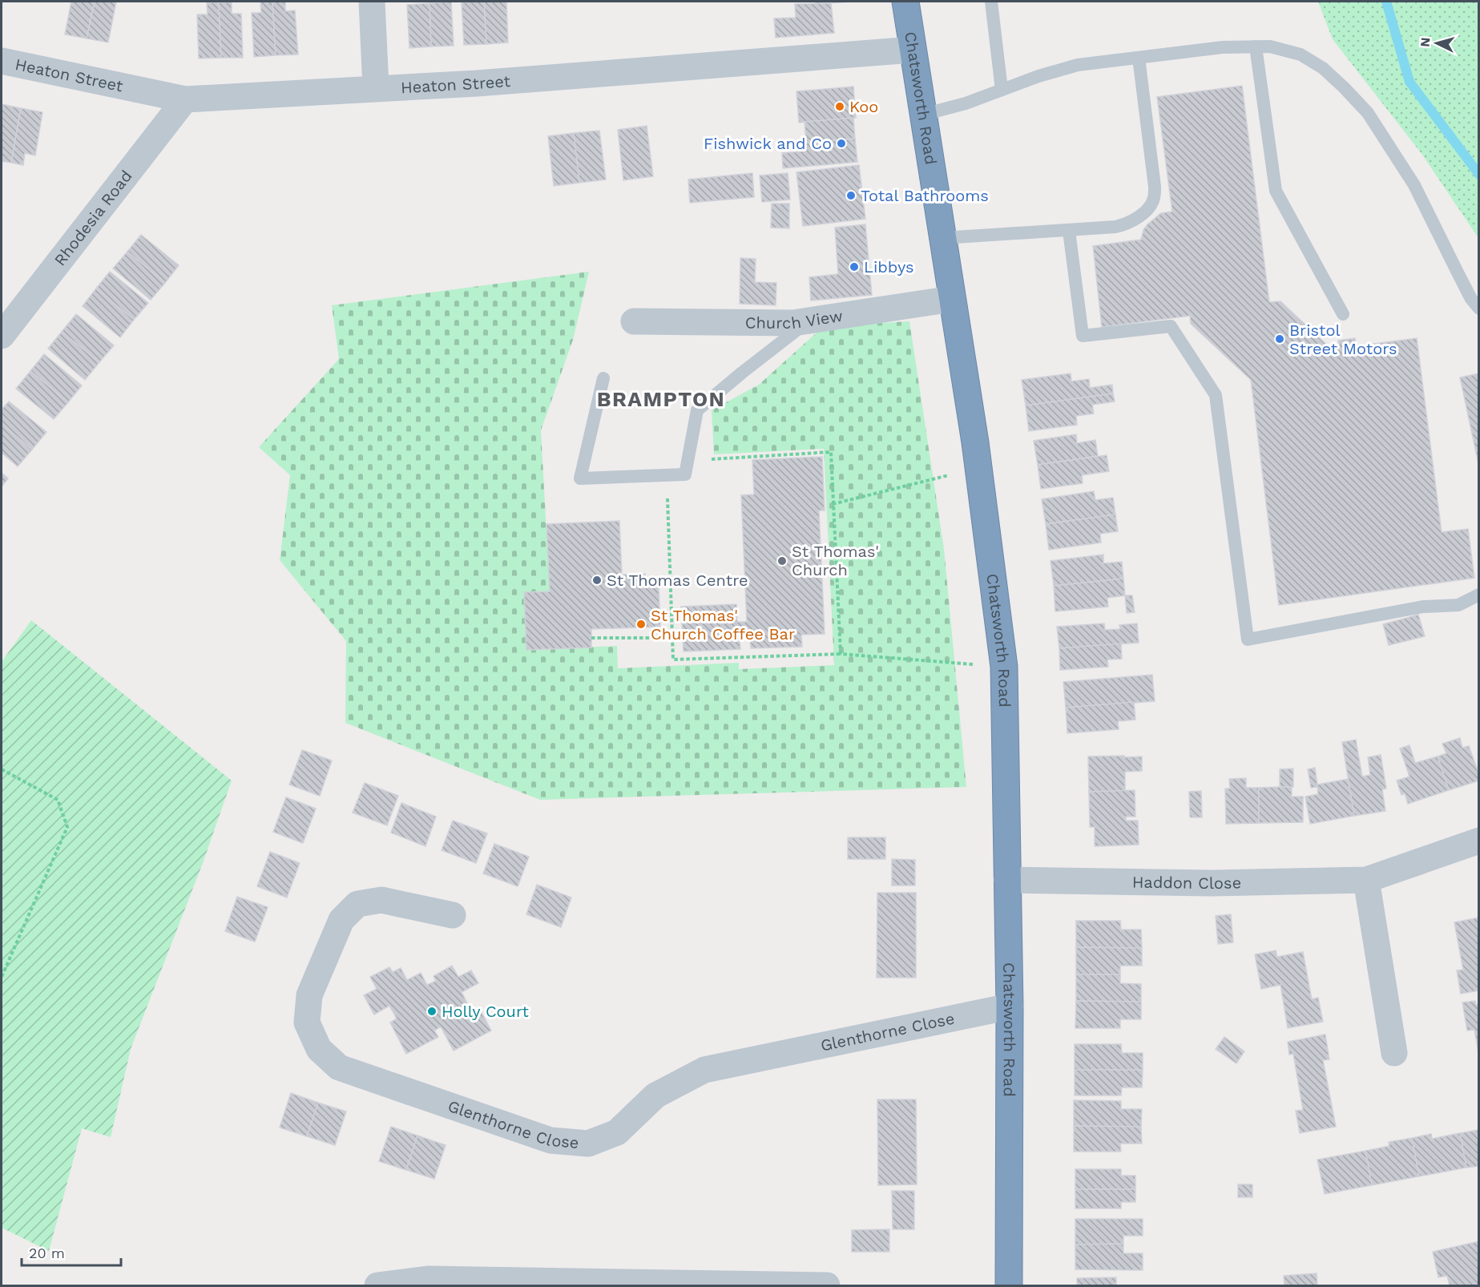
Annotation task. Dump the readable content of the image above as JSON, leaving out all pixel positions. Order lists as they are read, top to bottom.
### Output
{
  "streets": {
    "highway": ["Chatsworth Road"],
    "street": [
      "Heaton Street",
      "Rhodesia Road",
      "Church View",
      "Haddon Close",
      "Glenthorne Close"
    ]
  },
  "crossings": [
    ["Heaton Street", "Chatsworth Road"],
    ["Heaton Street", "Rhodesia Road"],
    ["Chatsworth Road", "Church View"],
    ["Chatsworth Road", "Haddon Close"],
    ["Chatsworth Road", "Glenthorne Close"]
  ],
  "districts": ["BRAMPTON"],
  "places": [
    "Koo",
    "Fishwick and Co",
    "Total Bathrooms",
    "Libbys",
    "Bristol Street Motors",
    "St Thomas' Church",
    "St Thomas Centre",
    "St Thomas' Church Coffee Bar",
    "Holly Court"
  ],
  "scale_bar": "20 m",
  "north": "left"
}
